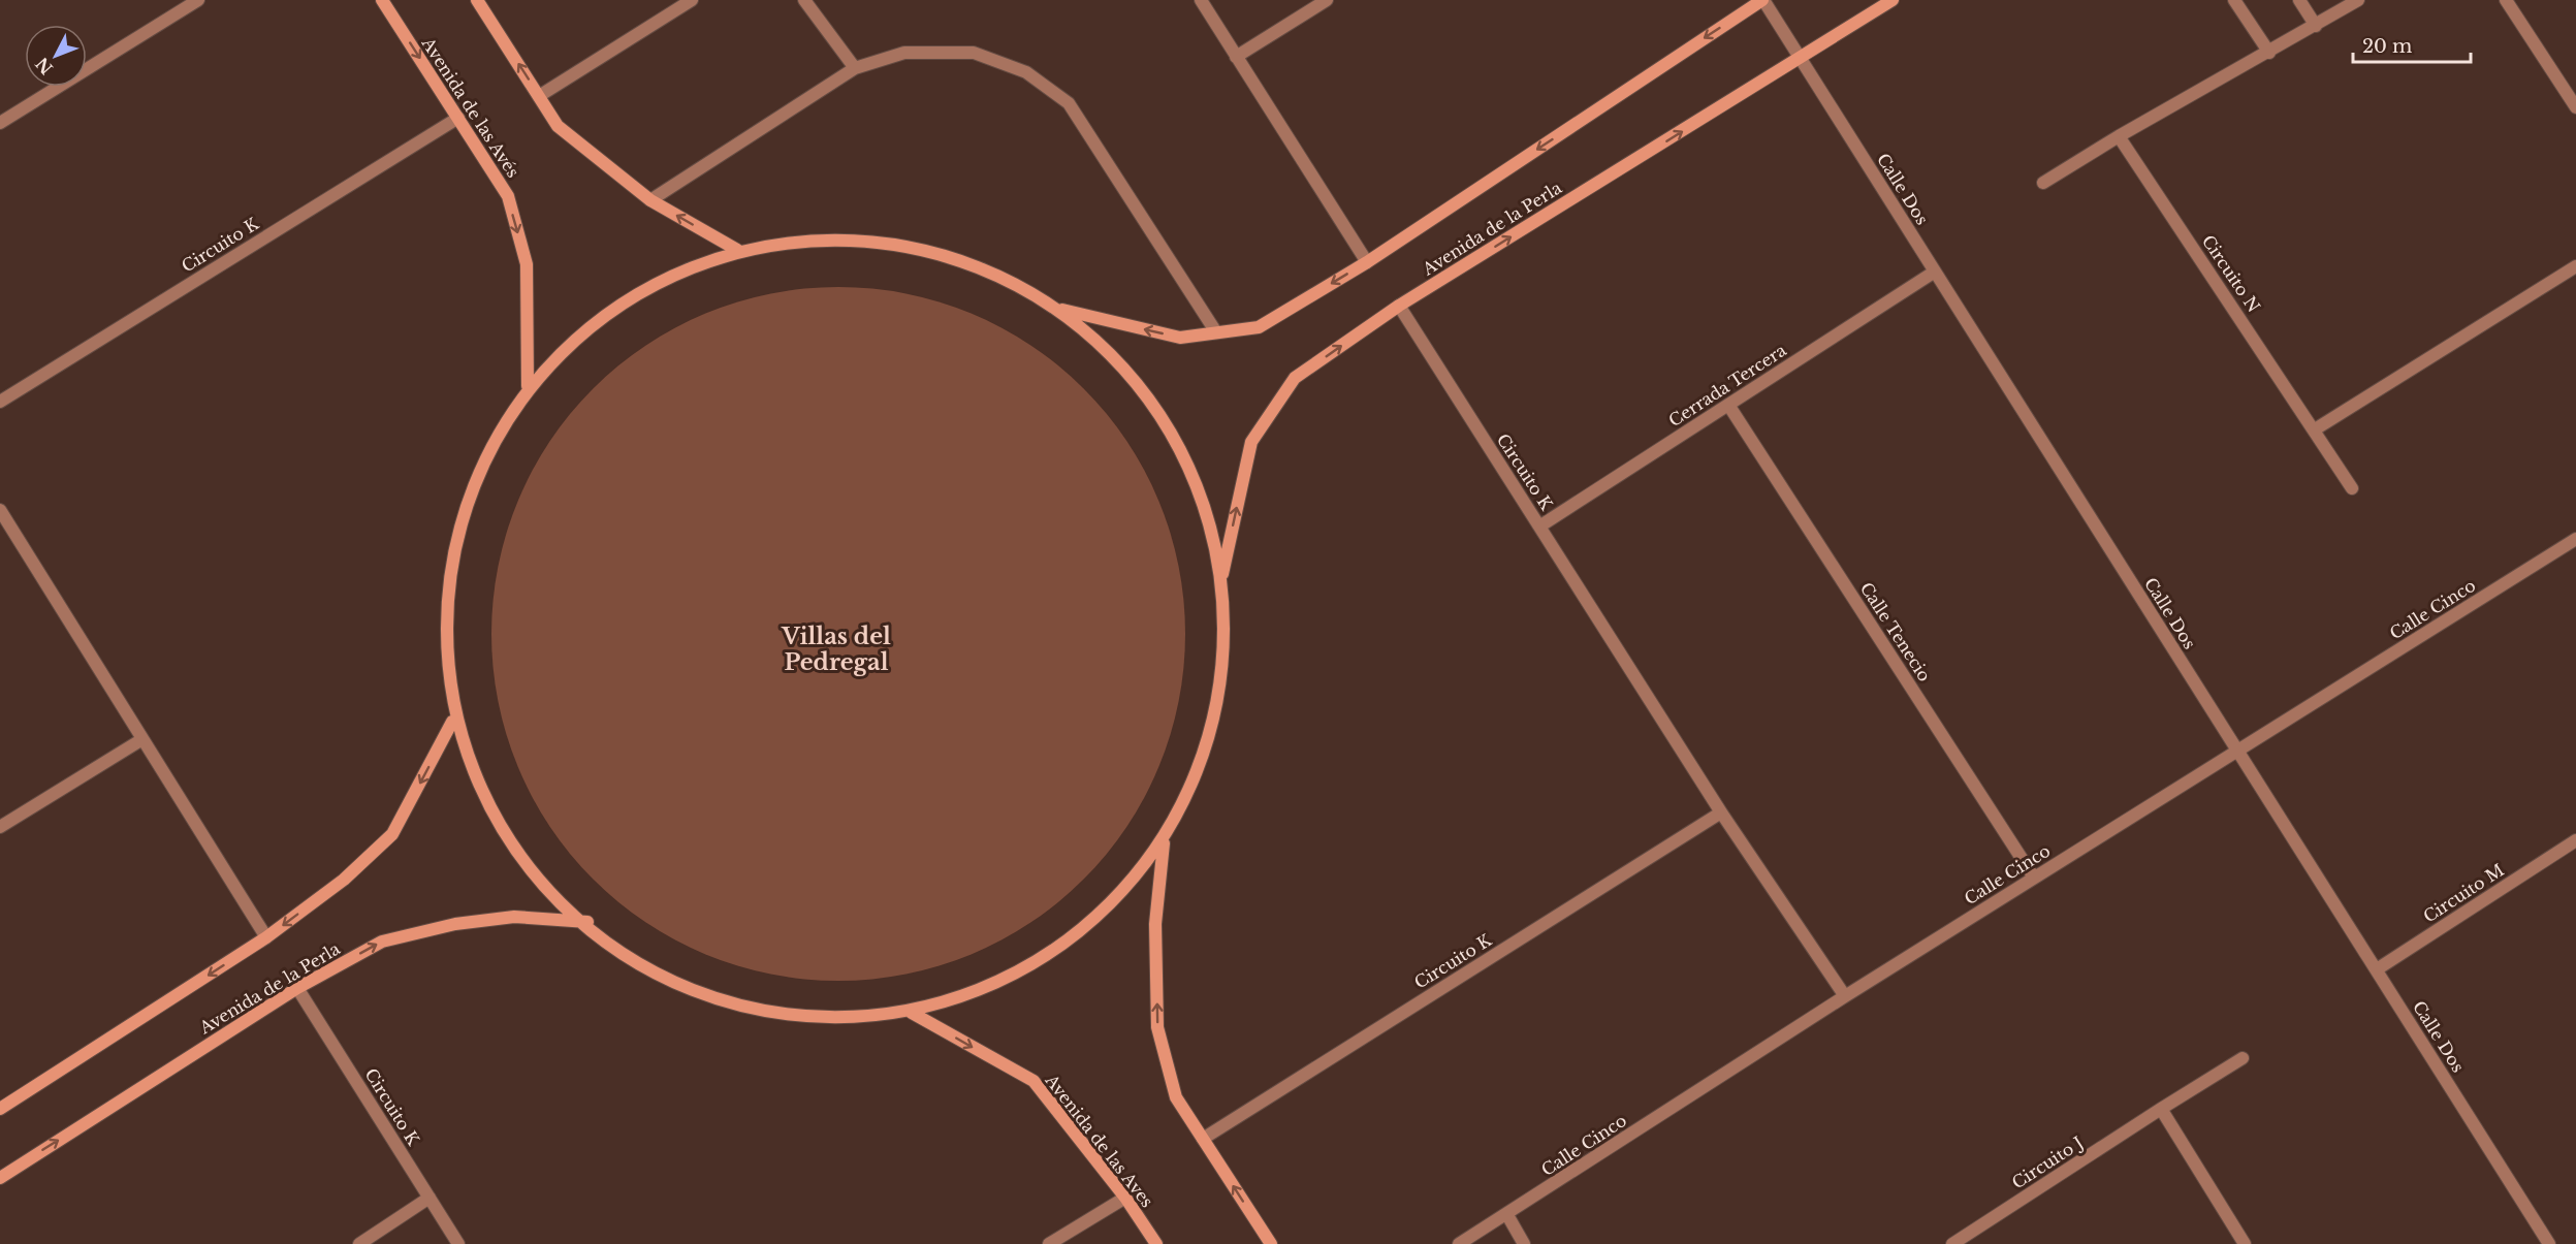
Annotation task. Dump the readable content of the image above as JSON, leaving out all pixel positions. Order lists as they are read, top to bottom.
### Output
{
  "streets": {
    "street": [
      "Avenida de las Avés",
      "Calle Dos",
      "Avenida de la Perla",
      "Circuito K",
      "Circuito N",
      "Cerrada Tercera",
      "Calle Cinco",
      "Calle Tenecio",
      "Circuito M",
      "Avenida de las Aves",
      "Circuito J"
    ]
  },
  "crossings": [
    ["Avenida de las Avés", "Circuito K"],
    ["Calle Dos", "Avenida de la Perla"],
    ["Calle Dos", "Cerrada Tercera"],
    ["Calle Dos", "Calle Cinco"],
    ["Calle Dos", "Circuito M"],
    ["Avenida de la Perla", "Circuito K"],
    ["Circuito K", "Cerrada Tercera"],
    ["Circuito K", "Calle Cinco"],
    ["Cerrada Tercera", "Calle Tenecio"],
    ["Calle Cinco", "Calle Tenecio"]
  ],
  "one_way": ["Avenida de las Avés", "Avenida de las Aves"],
  "districts": ["Villas del Pedregal"],
  "scale_bar": "20 m",
  "north": "bottom left"
}
